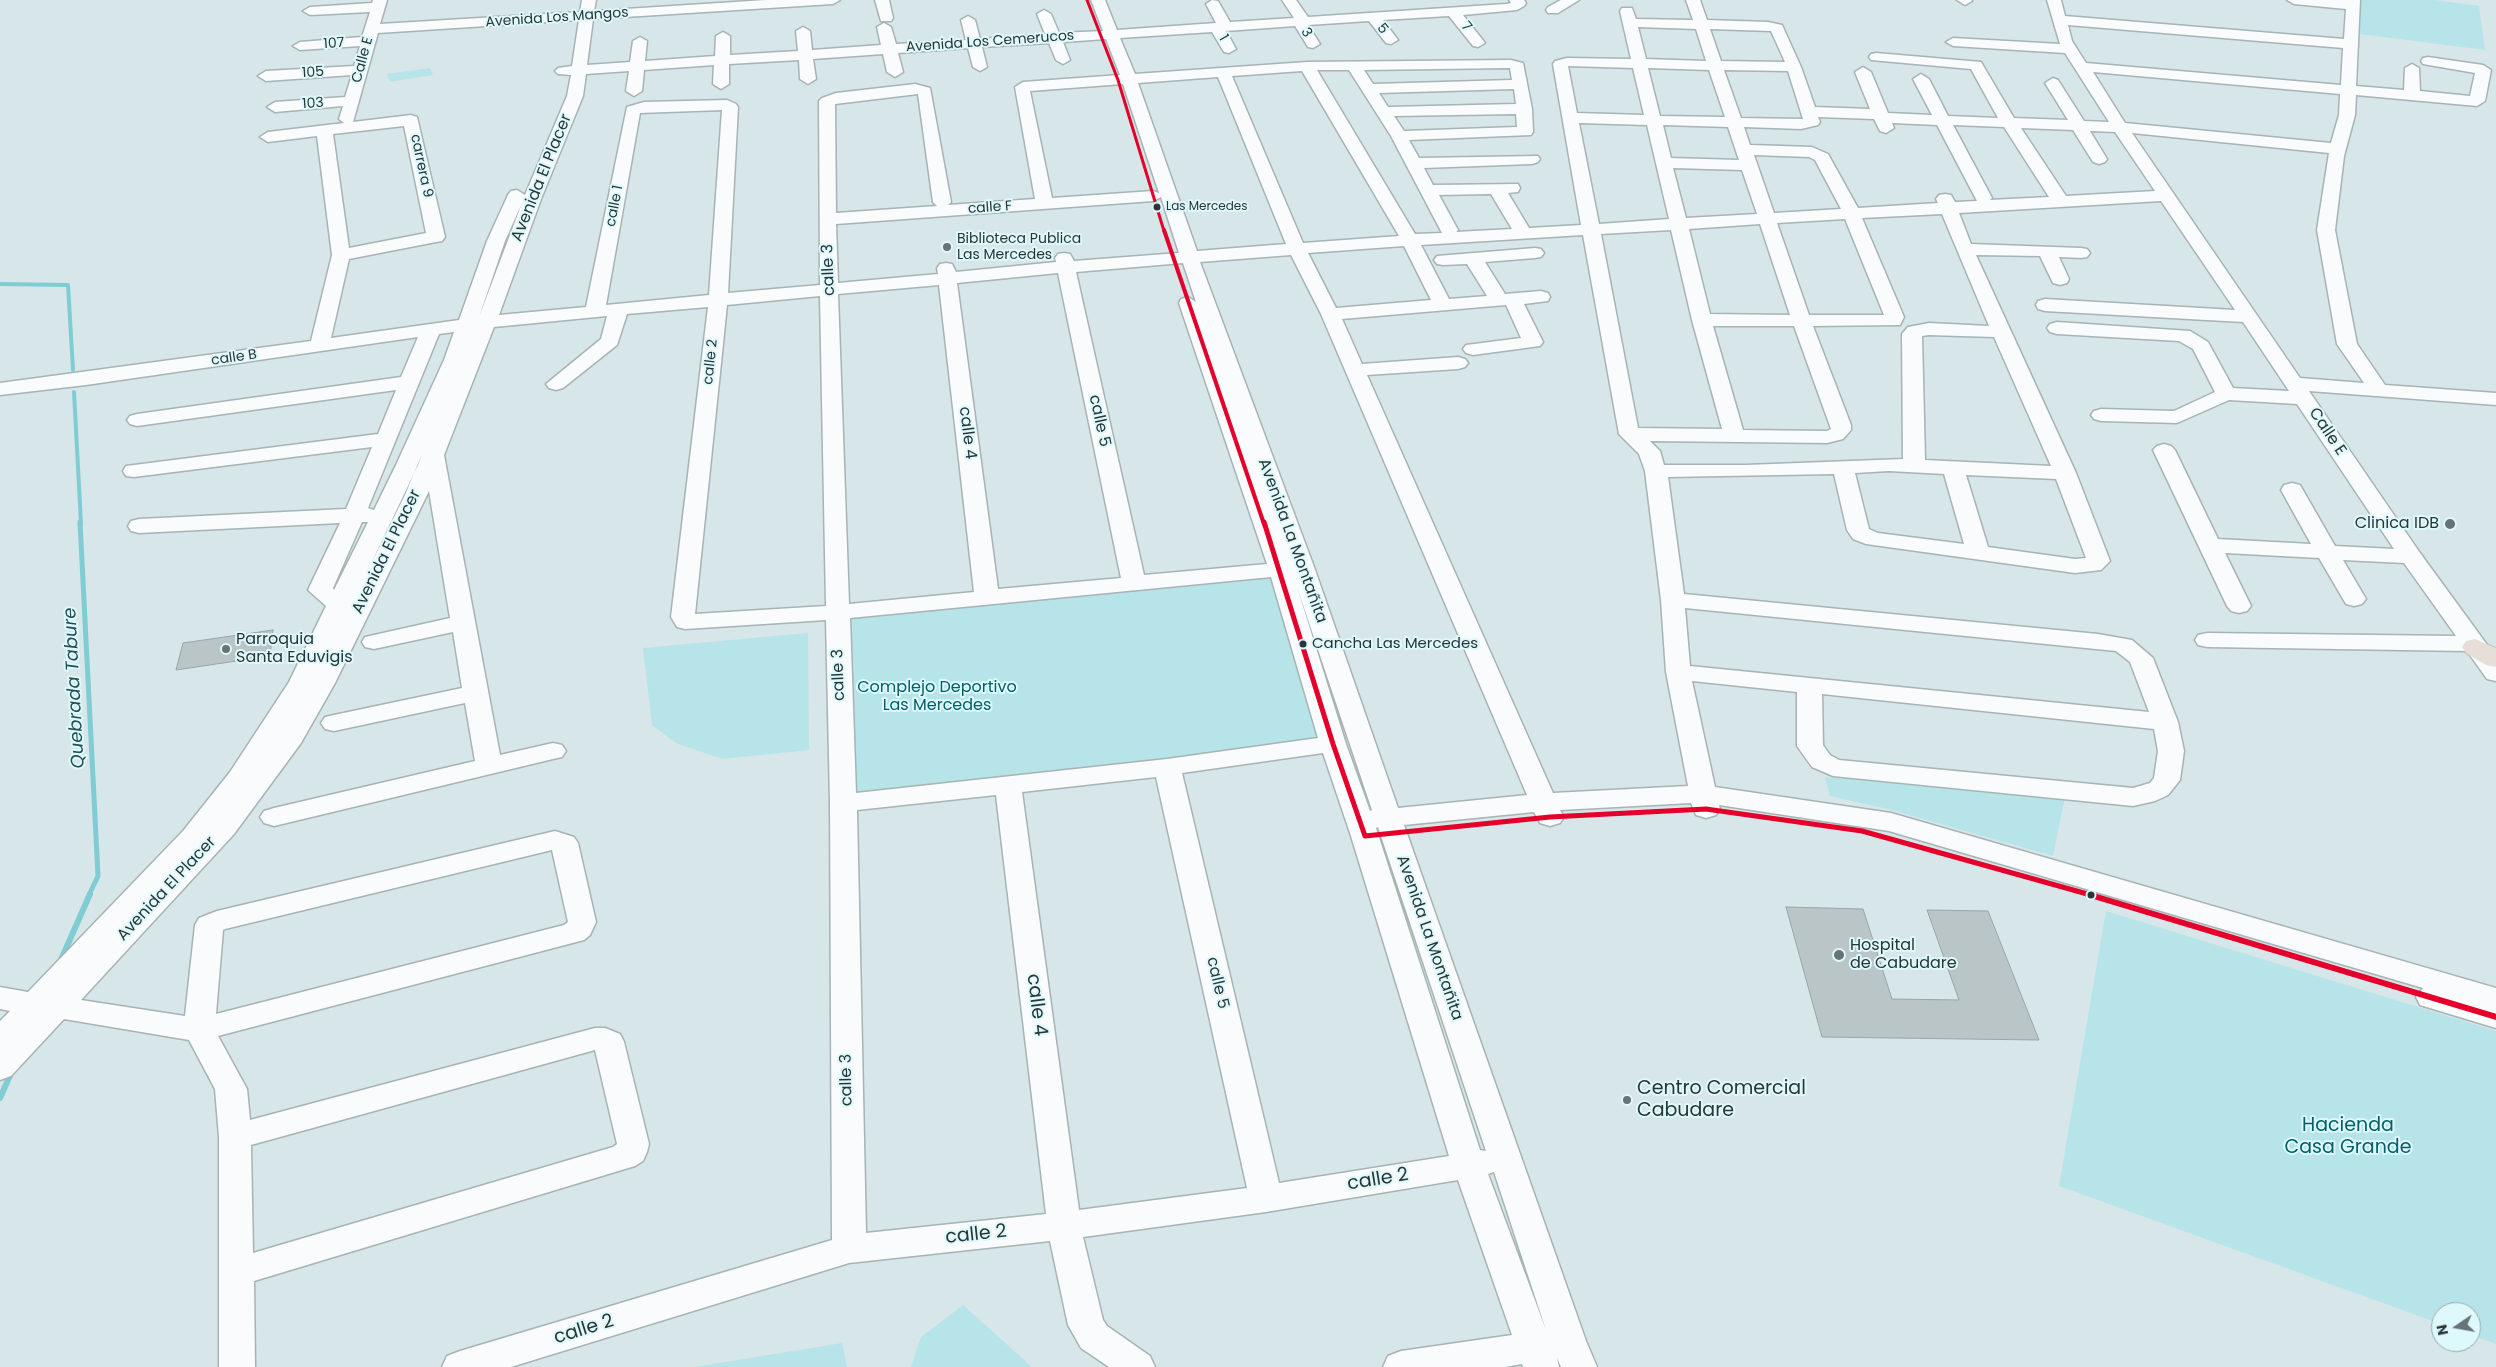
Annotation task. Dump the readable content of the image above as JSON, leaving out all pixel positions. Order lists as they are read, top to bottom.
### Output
{
  "streets": {
    "street": [
      "Avenida Los Mangos",
      "7",
      "5",
      "3",
      "1",
      "Avenida Los Cemerucos",
      "107",
      "Calle E",
      "105",
      "103",
      "carrera 9",
      "Avenida El Placer",
      "calle 1",
      "calle F",
      "calle 3",
      "calle B",
      "calle 2",
      "calle 5",
      "calle 4",
      "Avenida La Montañita"
    ]
  },
  "crossings": [
    ["Avenida Los Mangos", "107"],
    ["Avenida Los Mangos", "Calle E"],
    ["Avenida Los Mangos", "Avenida El Placer"],
    ["7", "Avenida Los Cemerucos"],
    ["5", "Avenida Los Cemerucos"],
    ["3", "Avenida Los Cemerucos"],
    ["1", "Avenida Los Cemerucos"],
    ["Avenida Los Cemerucos", "Avenida El Placer"],
    ["Avenida Los Cemerucos", "Avenida La Montañita"],
    ["107", "Calle E"],
    ["Calle E", "105"],
    ["Calle E", "103"],
    ["Avenida El Placer", "calle B"],
    ["calle 1", "calle B"],
    ["calle 1", "calle 2"],
    ["calle F", "calle 3"],
    ["calle F", "Avenida La Montañita"],
    ["calle 3", "calle 2"],
    ["calle 2", "calle 5"],
    ["calle 2", "calle 4"],
    ["calle 2", "Avenida La Montañita"]
  ],
  "water": ["Quebrada Tabure"],
  "parks": ["Complejo Deportivo Las Mercedes", "Hacienda Casa Grande"],
  "places": [
    "Las Mercedes",
    "Biblioteca Publica Las Mercedes",
    "Clinica IDB",
    "Cancha Las Mercedes",
    "Parroquia Santa Eduvigis",
    "Hospital de Cabudare",
    "Centro Comercial Cabudare"
  ],
  "north": "left"
}
